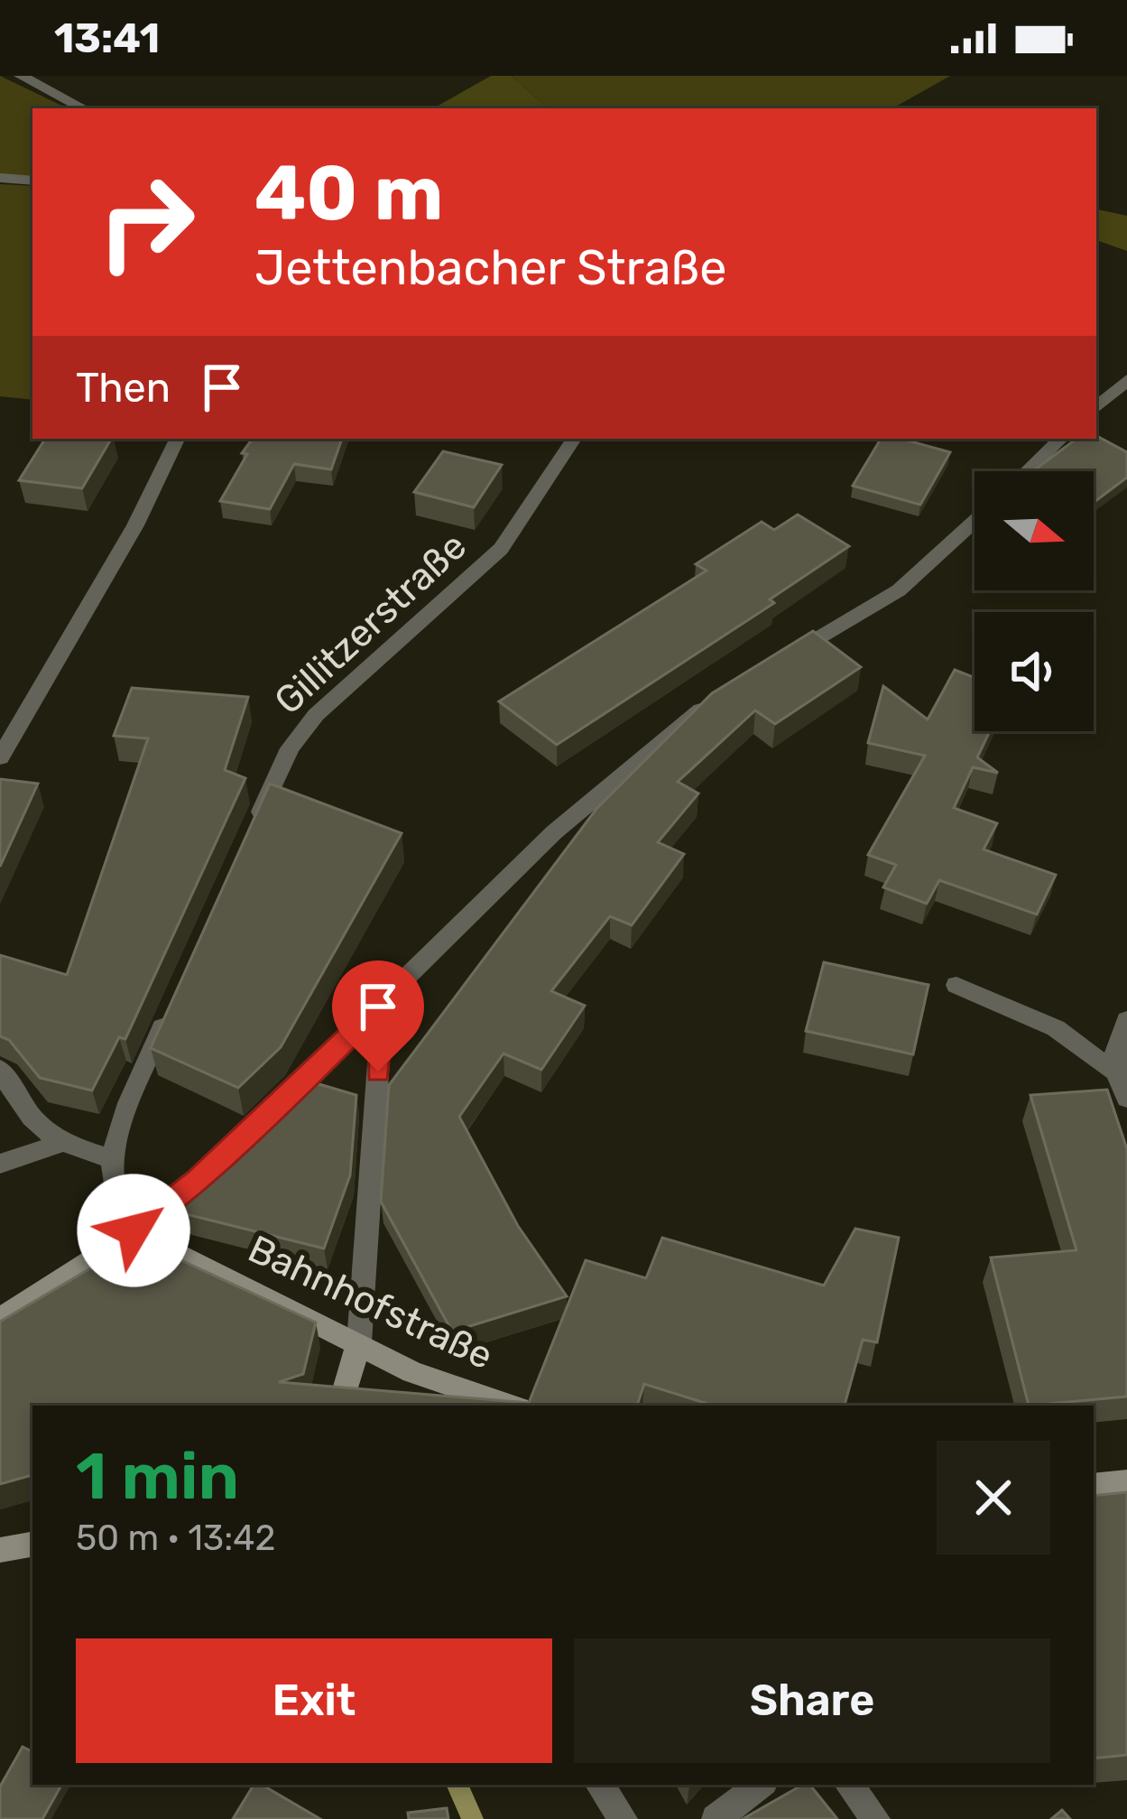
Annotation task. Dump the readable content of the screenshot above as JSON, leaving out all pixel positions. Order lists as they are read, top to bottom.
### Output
{
  "streets": {
    "main road": ["Bahnhofstraße"],
    "street": ["Gillitzerstraße"]
  },
  "north": "right",
  "page": {
    "status": "13:41",
    "turn": ["40 m", "Jettenbacher Straße"],
    "then": "Then",
    "heading": ["1 min", "50 m · 13:42"],
    "buttons": ["Exit", "Share"]
  }
}
